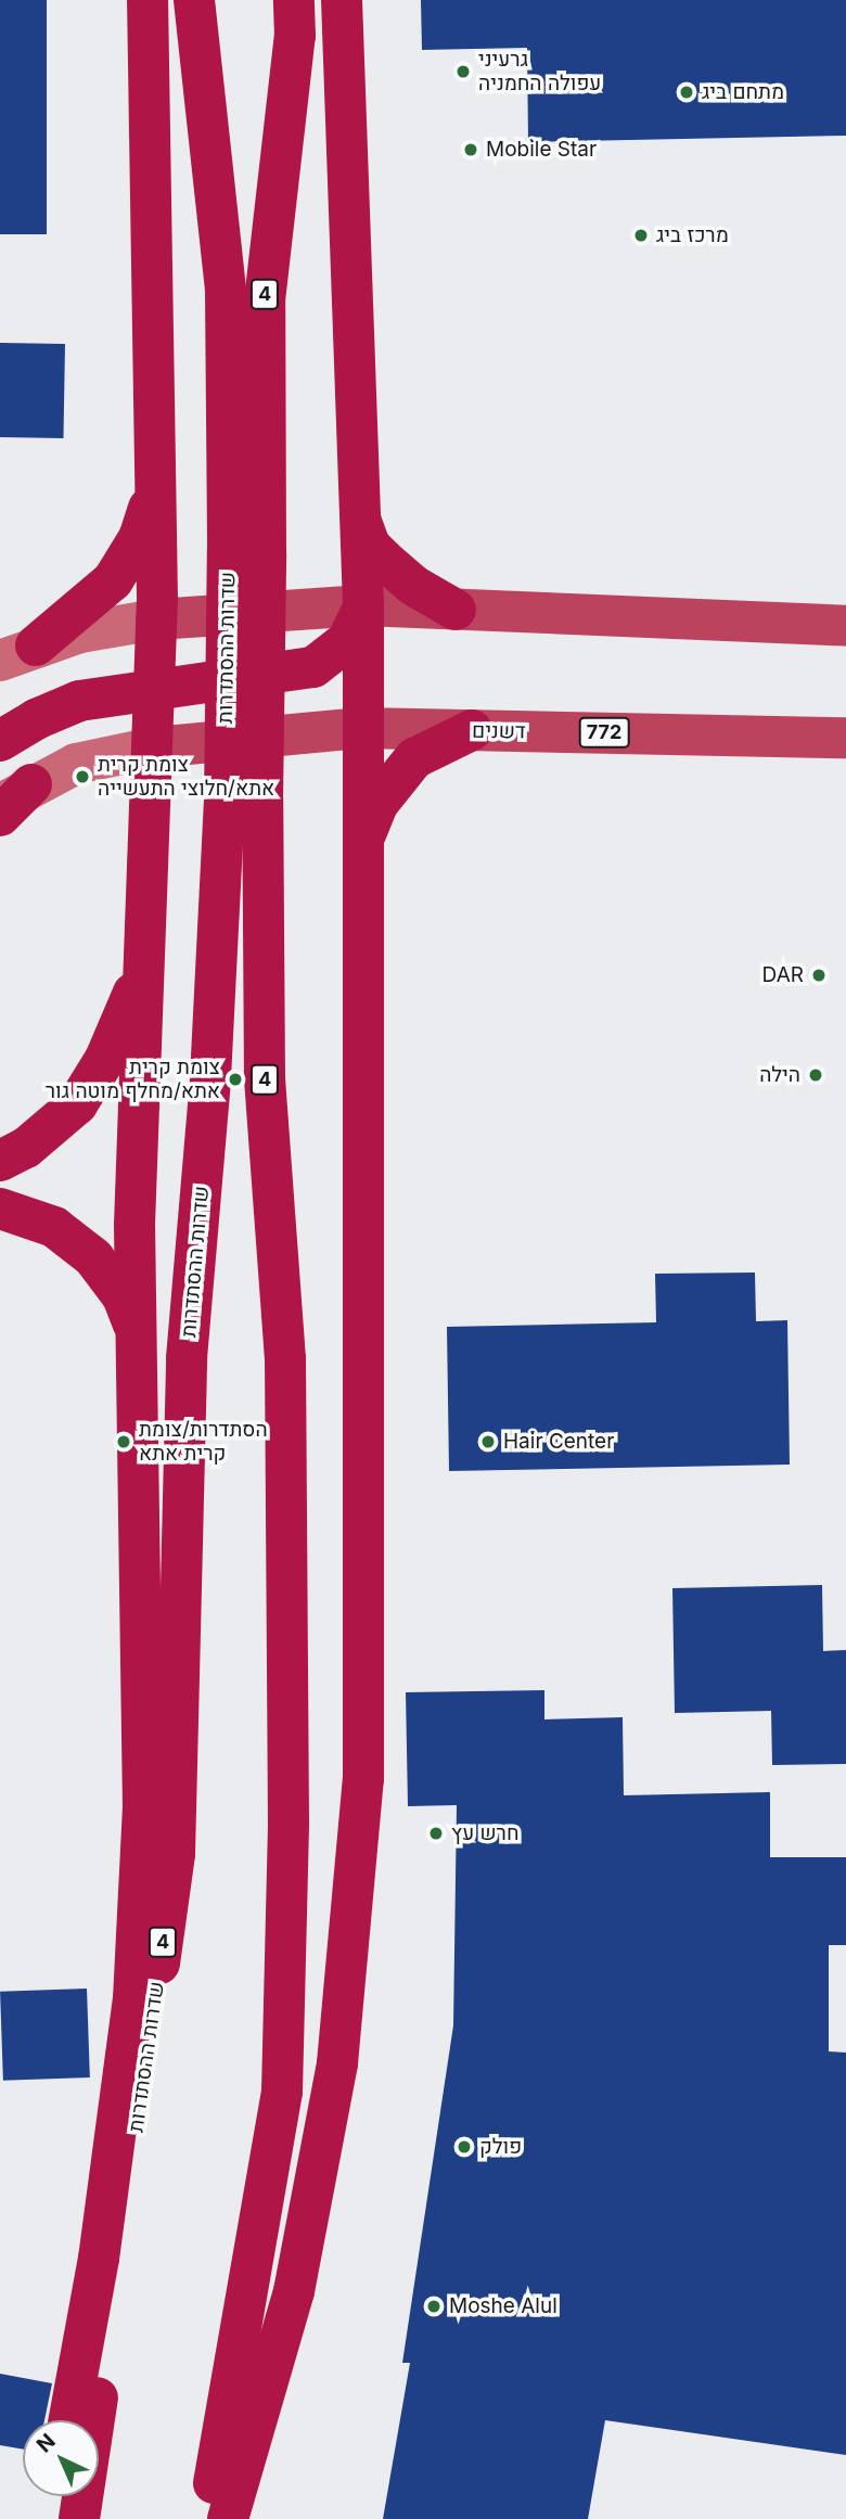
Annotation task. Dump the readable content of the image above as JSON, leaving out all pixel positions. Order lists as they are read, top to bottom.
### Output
{
  "streets": {
    "highway": ["4", "שדרות ההסתדרות"],
    "main road": ["דשנים", "772"]
  },
  "places": [
    "גרעיני עפולה החמניה",
    "מתחם ביג",
    "Mobile Star",
    "מרכז ביג",
    "צומת קרית אתא/חלוצי התעשייה",
    "DAR",
    "הילה",
    "צומת קרית אתא/מחלף מוטה גור",
    "הסתדרות/צומת קרית אתא",
    "Hair Center",
    "חרש עץ",
    "פולק",
    "Moshe Alul"
  ],
  "north": "top left"
}
